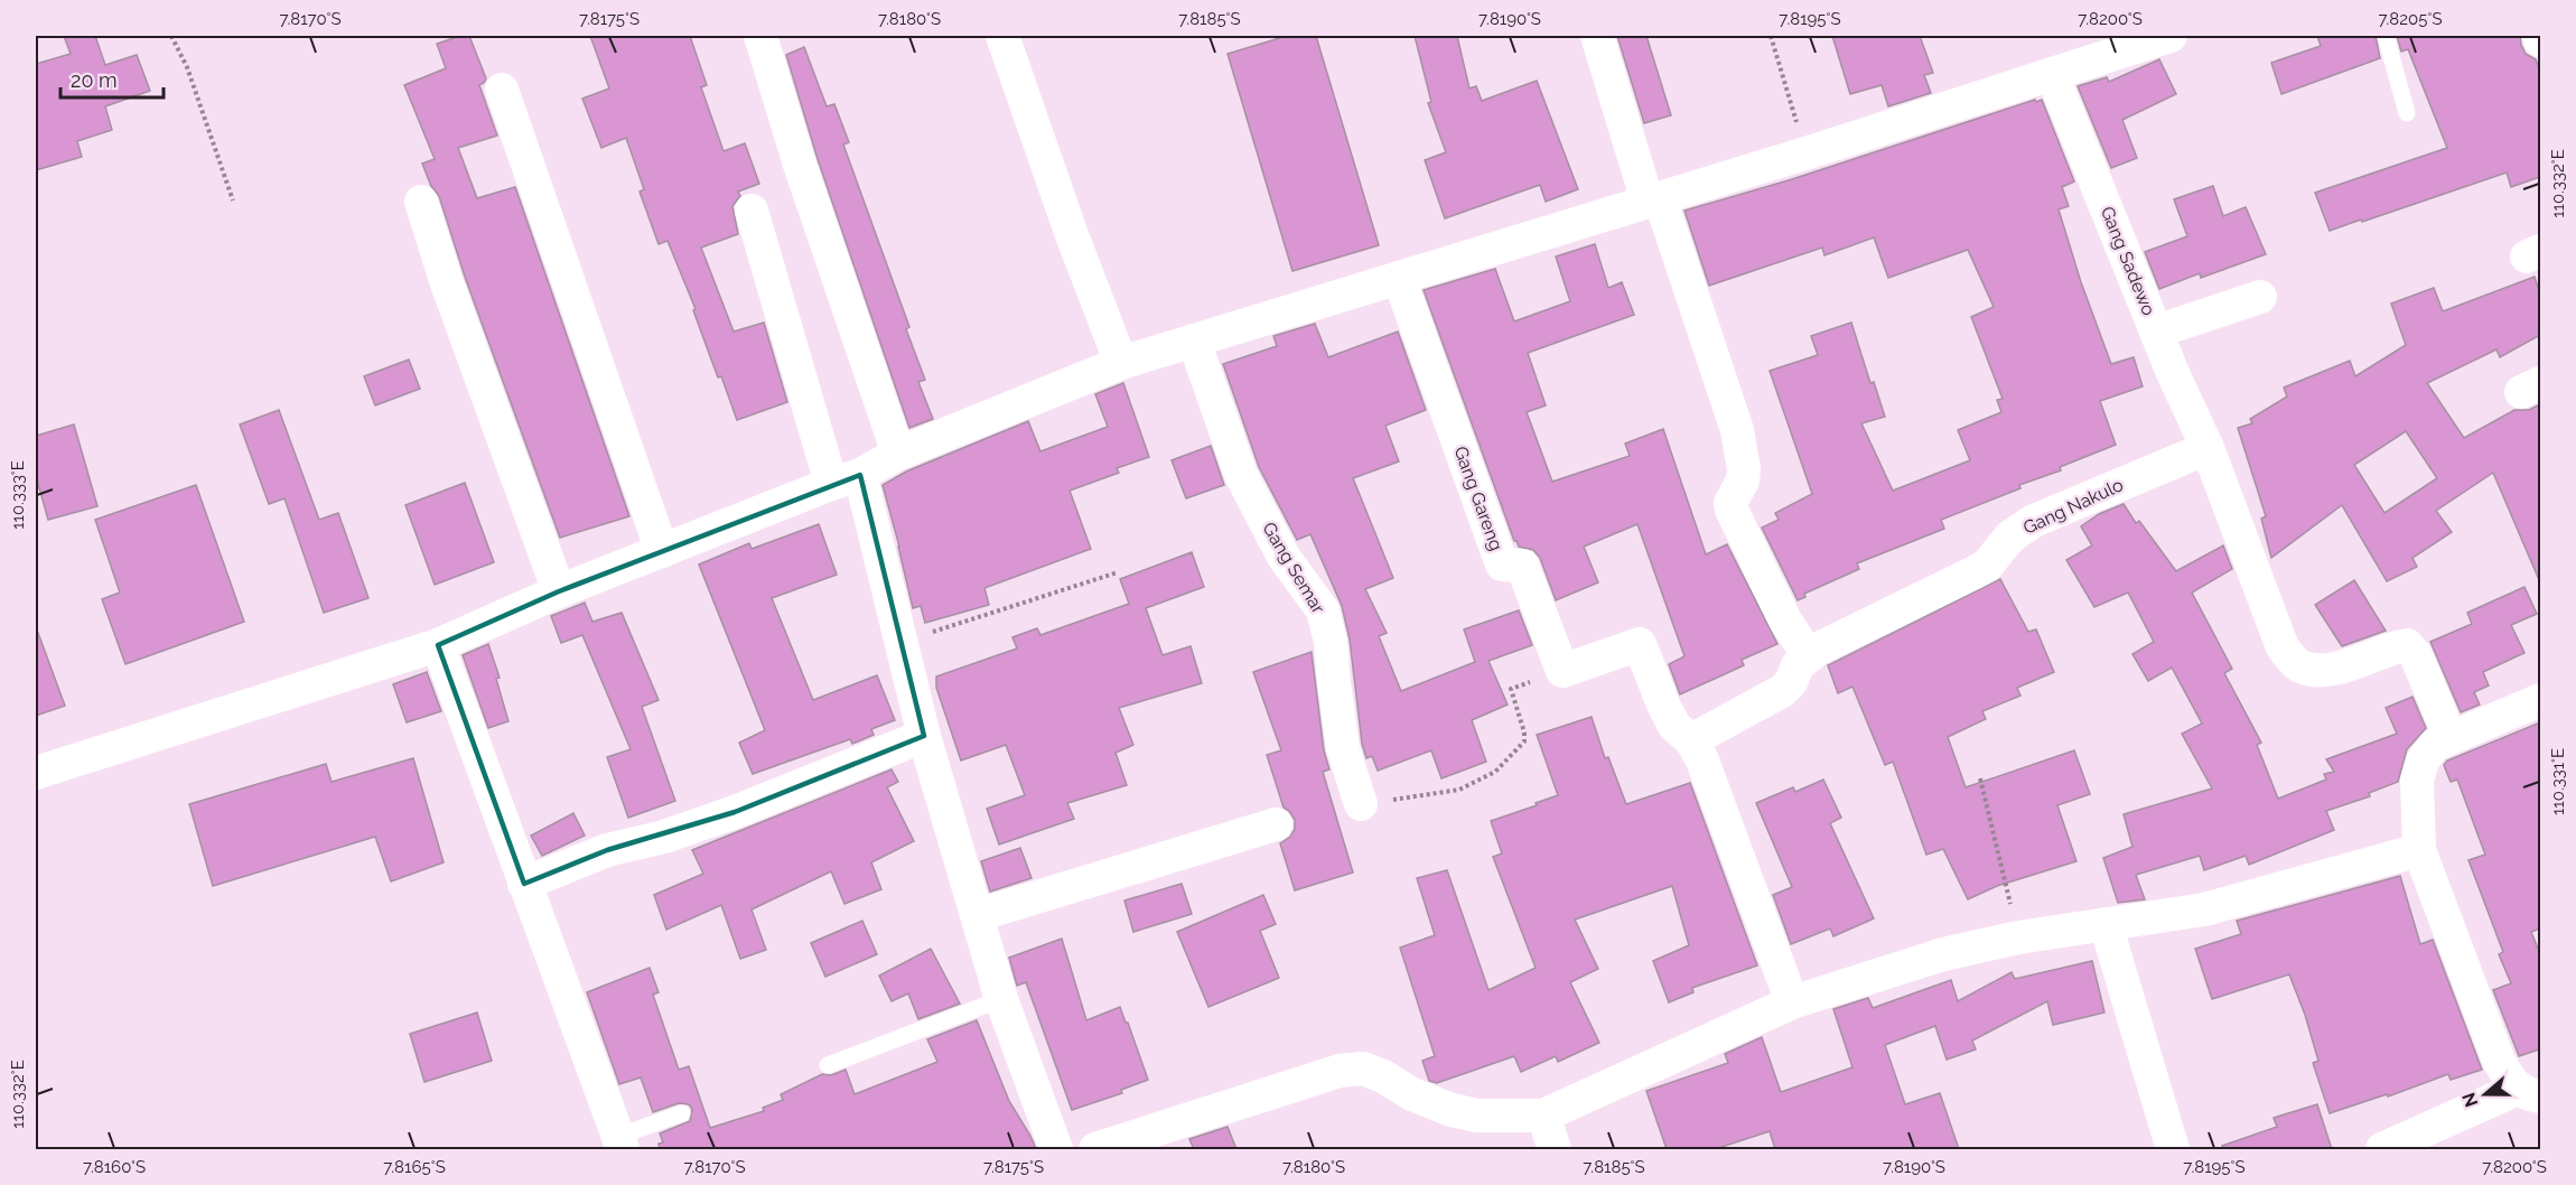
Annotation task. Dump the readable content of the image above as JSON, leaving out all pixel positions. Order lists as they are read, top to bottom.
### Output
{
  "streets": {
    "street": [
      "Gang Sadewo",
      "Gang Gareng",
      "Gang Nakulo",
      "Gang Semar"
    ]
  },
  "crossings": [
    ["Gang Sadewo", "Gang Nakulo"]
  ],
  "scale_bar": "20 m",
  "north": "left",
  "coordinates": [
    "7.8170°S",
    "7.8175°S",
    "7.8180°S",
    "7.8185°S",
    "7.8190°S",
    "7.8195°S",
    "7.8200°S",
    "7.8205°S",
    "110.332°E",
    "110.333°E",
    "110.331°E",
    "7.8160°S",
    "7.8165°S"
  ]
}
